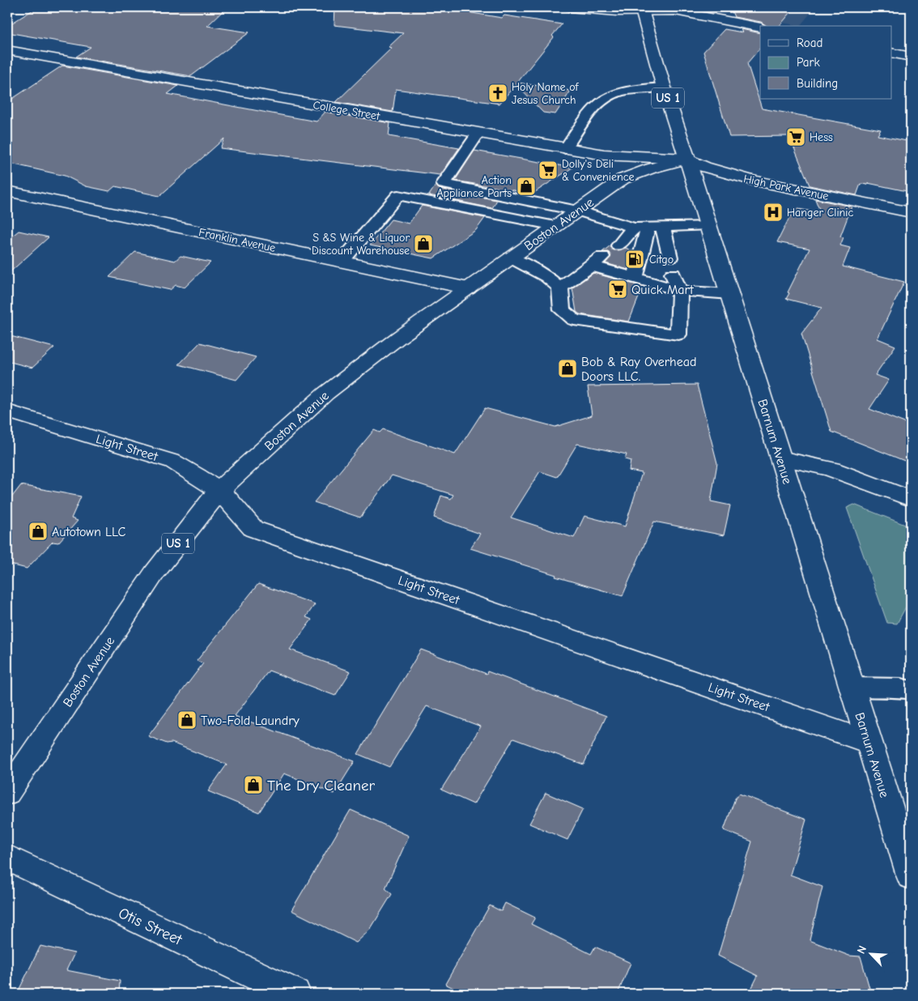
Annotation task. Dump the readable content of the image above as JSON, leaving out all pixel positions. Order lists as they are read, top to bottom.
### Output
{
  "streets": {
    "street": [
      "US 1",
      "College Street",
      "High Park Avenue",
      "Boston Avenue",
      "Franklin Avenue",
      "Barnum Avenue",
      "Light Street",
      "Otis Street"
    ]
  },
  "crossings": [
    ["College Street", "High Park Avenue"],
    ["College Street", "Boston Avenue"],
    ["College Street", "Barnum Avenue"],
    ["High Park Avenue", "Boston Avenue"],
    ["High Park Avenue", "Barnum Avenue"],
    ["Boston Avenue", "Franklin Avenue"],
    ["Boston Avenue", "Barnum Avenue"],
    ["Boston Avenue", "Light Street"],
    ["Barnum Avenue", "Light Street"]
  ],
  "places": {
    "church": ["Holy Name of Jesus Church"],
    "supermarket": ["Hess", "Dolly's Deli & Convenience", "Quick Mart"],
    "shop": [
      "Action Appliance Parts",
      "S &S Wine & Liquor Discount Warehouse",
      "Bob & Ray Overhead Doors LLC.",
      "Autotown LLC",
      "Two-Fold Laundry",
      "The Dry Cleaner"
    ],
    "hospital": ["Hanger Clinic"],
    "fuel station": ["Citgo"]
  },
  "legend": ["Road", "Park", "Building"],
  "north": "top left"
}
